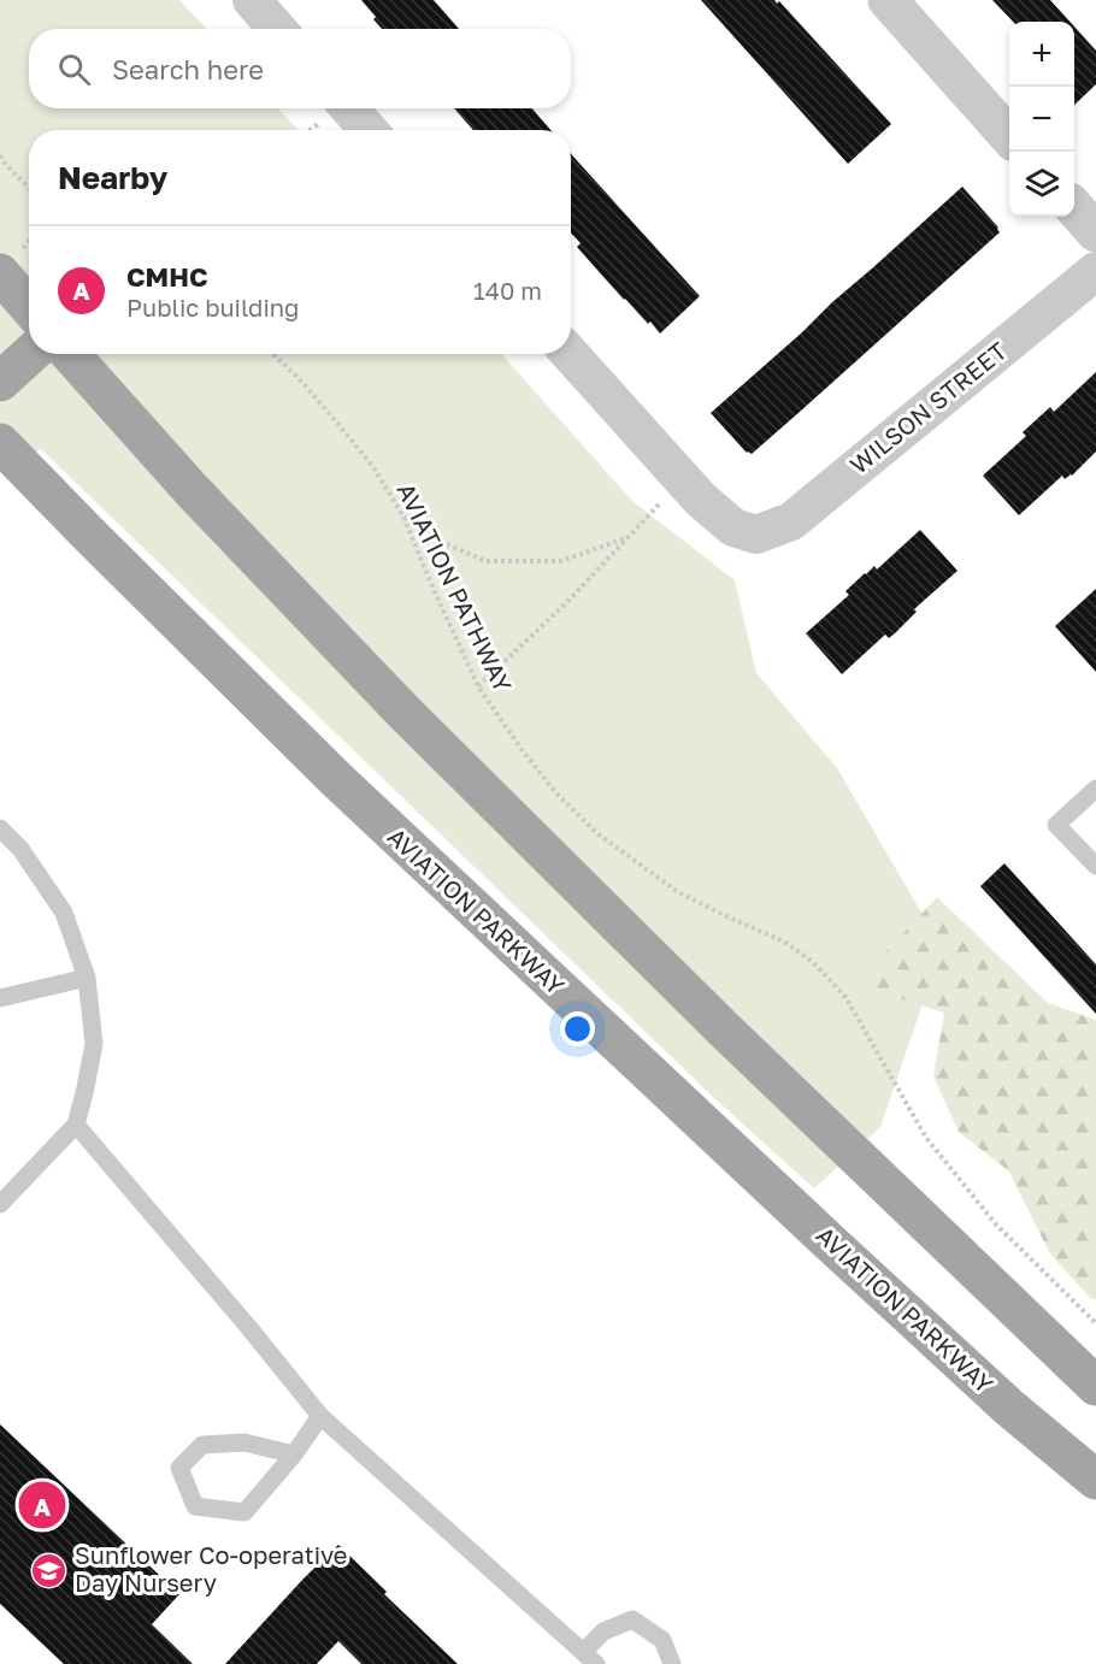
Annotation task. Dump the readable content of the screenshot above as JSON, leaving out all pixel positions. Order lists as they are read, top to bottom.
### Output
{
  "streets": {
    "main road": ["AVIATION PARKWAY"],
    "street": ["WILSON STREET"],
    "path": ["AVIATION PATHWAY"]
  },
  "places": {
    "school or university": ["Sunflower Co-operative Day Nursery"]
  },
  "page": {
    "map_buttons": ["+", "−"],
    "search": "Search here",
    "heading": "Nearby",
    "list": [
      {
        "mark": "A",
        "name": "CMHC",
        "note": "Public building",
        "value": "140 m"
      }
    ],
    "pins": "A"
  }
}
